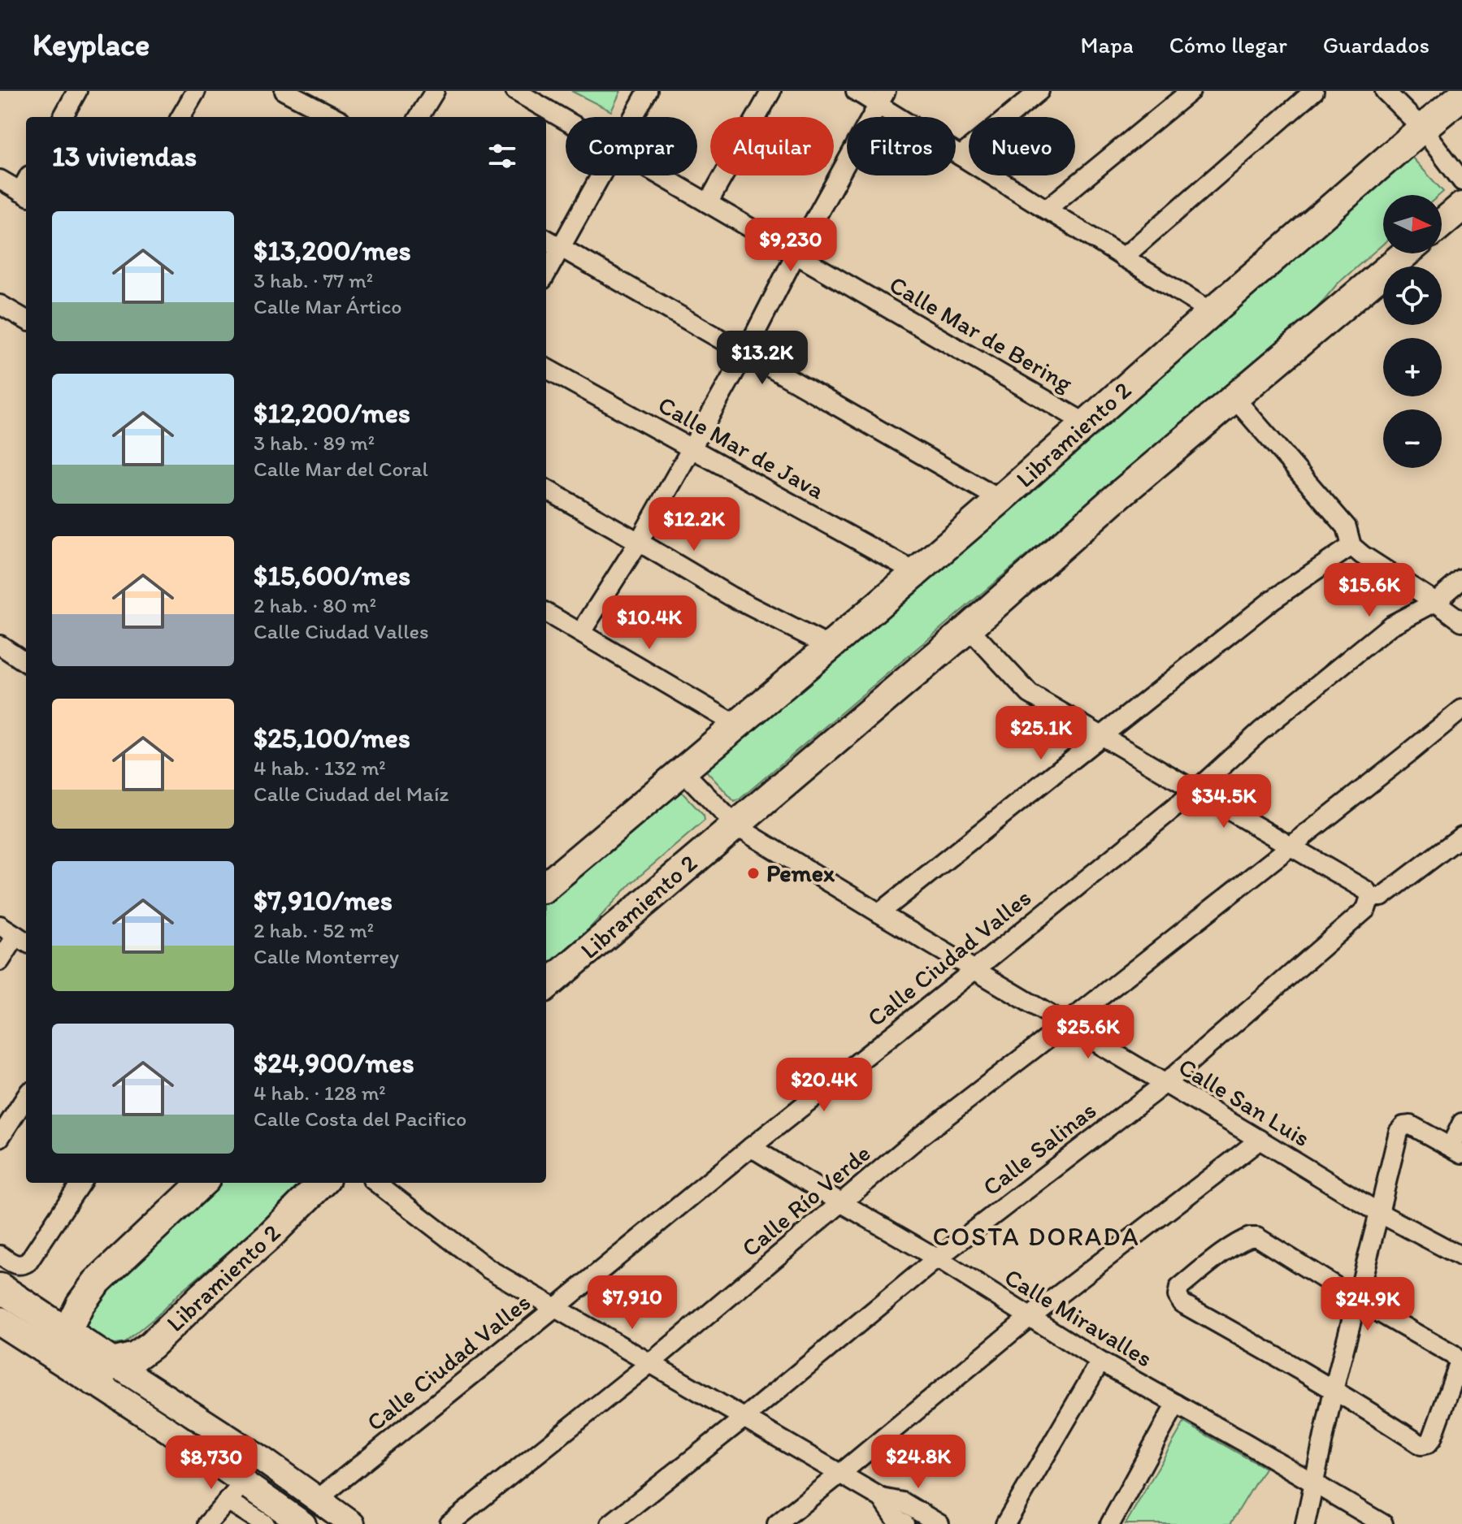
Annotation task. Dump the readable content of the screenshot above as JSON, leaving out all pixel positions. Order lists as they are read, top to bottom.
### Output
{
  "streets": {
    "main road": ["Libramiento 2"],
    "street": [
      "Calle Mar de Bering",
      "Calle Mar de Java",
      "Calle Ciudad Valles",
      "Calle San Luis",
      "Calle Salinas",
      "Calle Río Verde",
      "Calle Miravalles"
    ]
  },
  "crossings": [
    ["Calle Mar de Bering", "Libramiento 2"],
    ["Libramiento 2", "Calle Mar de Java"],
    ["Libramiento 2", "Calle San Luis"],
    ["Calle Ciudad Valles", "Calle San Luis"],
    ["Calle Ciudad Valles", "Calle Miravalles"],
    ["Calle San Luis", "Calle Salinas"],
    ["Calle San Luis", "Calle Río Verde"],
    ["Calle Salinas", "Calle Miravalles"],
    ["Calle Río Verde", "Calle Miravalles"]
  ],
  "districts": ["COSTA DORADA"],
  "places": ["Pemex"],
  "north": "right",
  "page": {
    "header": "Keyplace",
    "nav": ["Mapa", "Cómo llegar", "Guardados"],
    "chip": [
      "Comprar",
      "Alquilar",
      "Filtros",
      "Nuevo"
    ],
    "heading": "13 viviendas",
    "map_buttons": ["+", "−"],
    "list": [
      {
        "name": "$13,200/mes",
        "note": "3 hab. · 77 m² · Calle Mar Ártico"
      },
      {
        "name": "$12,200/mes",
        "note": "3 hab. · 89 m² · Calle Mar del Coral"
      },
      {
        "name": "$15,600/mes",
        "note": "2 hab. · 80 m² · Calle Ciudad Valles"
      },
      {
        "name": "$25,100/mes",
        "note": "4 hab. · 132 m² · Calle Ciudad del Maíz"
      },
      {
        "name": "$7,910/mes",
        "note": "2 hab. · 52 m² · Calle Monterrey"
      },
      {
        "name": "$24,900/mes",
        "note": "4 hab. · 128 m² · Calle Costa del Pacifico"
      }
    ],
    "price": [
      "$9,230",
      "$13.2K",
      "$12.2K",
      "$15.6K",
      "$10.4K",
      "$25.1K",
      "$34.5K",
      "$25.6K",
      "$20.4K",
      "$7,910",
      "$24.9K",
      "$24.8K",
      "$8,730"
    ]
  }
}
